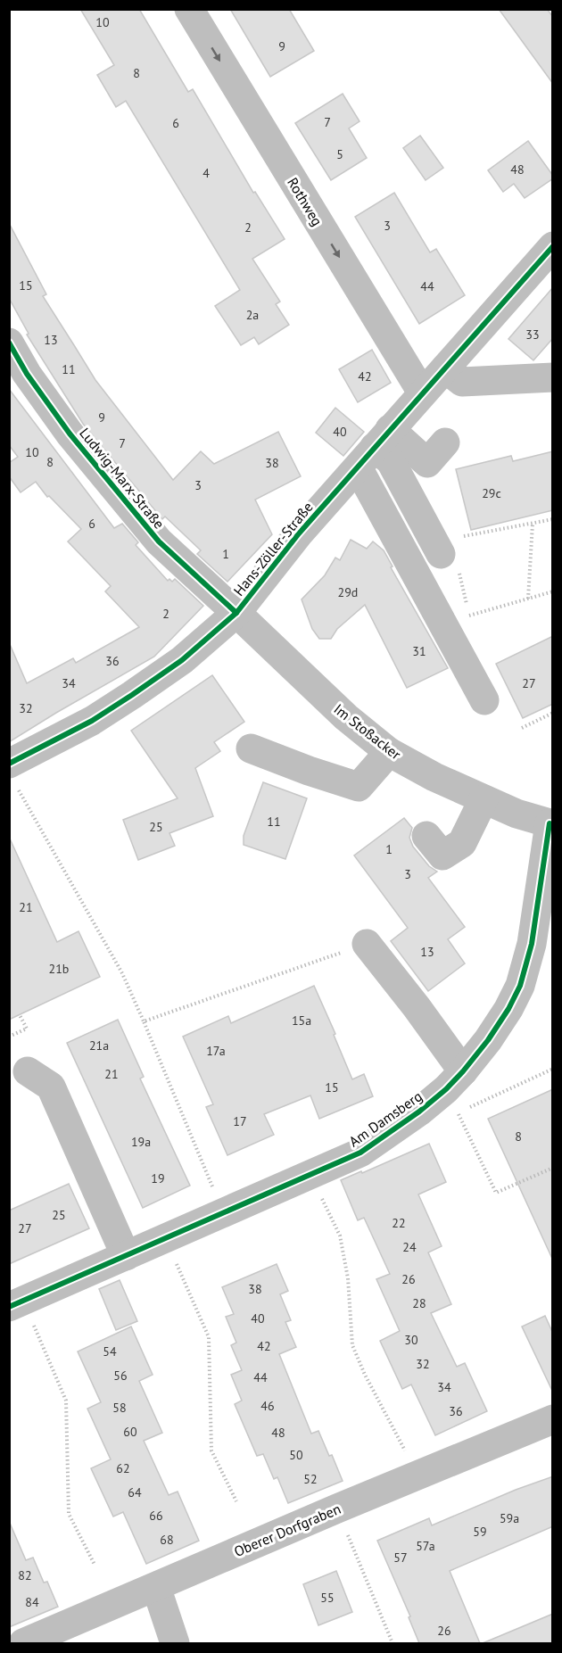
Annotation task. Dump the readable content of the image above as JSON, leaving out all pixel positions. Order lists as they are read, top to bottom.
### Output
{
  "streets": {
    "street": [
      "Rothweg",
      "Ludwig-Marx-Straße",
      "Hans-Zöller-Straße",
      "Im Stoßacker",
      "Am Damsberg",
      "Oberer Dorfgraben"
    ]
  },
  "crossings": [
    ["Rothweg", "Hans-Zöller-Straße"],
    ["Ludwig-Marx-Straße", "Hans-Zöller-Straße"],
    ["Ludwig-Marx-Straße", "Im Stoßacker"],
    ["Hans-Zöller-Straße", "Im Stoßacker"],
    ["Im Stoßacker", "Am Damsberg"]
  ],
  "one_way": ["Rothweg"],
  "house_numbers": [
    "10",
    "9",
    "8",
    "7",
    "6",
    "5",
    "48",
    "4",
    "3",
    "2",
    "15",
    "44",
    "2a",
    "33",
    "13",
    "11",
    "42",
    "9",
    "40",
    "7",
    "10",
    "8",
    "38",
    "3",
    "29c",
    "6",
    "1",
    "29d",
    "2",
    "31",
    "36",
    "34",
    "27",
    "32",
    "11",
    "25",
    "1",
    "3",
    "21",
    "13",
    "21b",
    "15a",
    "21a",
    "17a",
    "21",
    "15",
    "17",
    "8",
    "19a",
    "19",
    "25",
    "22",
    "27",
    "24",
    "26",
    "38",
    "28",
    "40",
    "30",
    "42",
    "54",
    "32",
    "56",
    "44",
    "34",
    "46",
    "58",
    "36",
    "60",
    "48",
    "50",
    "62",
    "52",
    "64",
    "66",
    "59a",
    "59",
    "68",
    "57a",
    "57",
    "82",
    "55",
    "84",
    "26"
  ]
}
